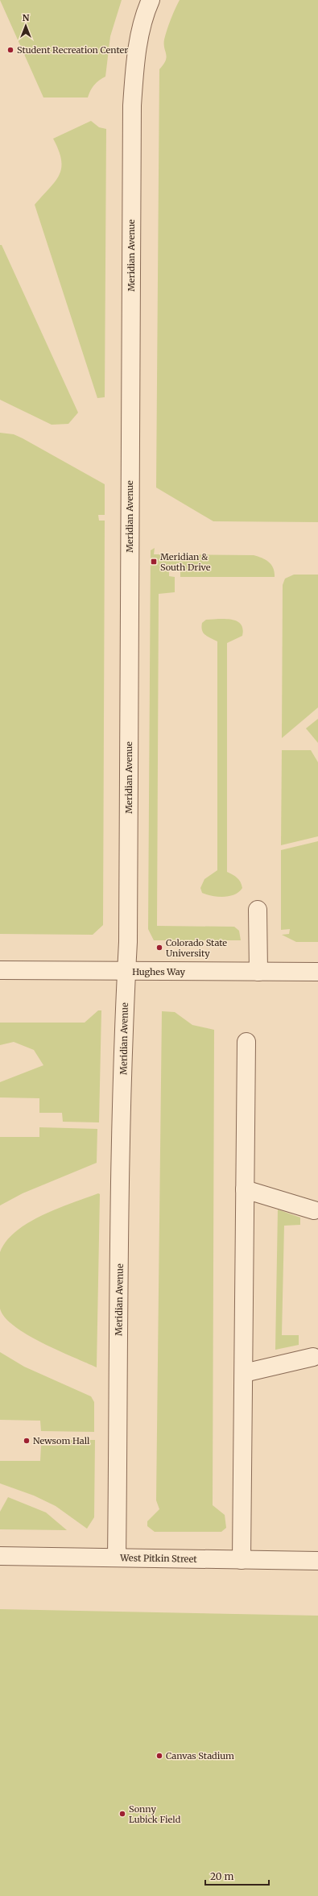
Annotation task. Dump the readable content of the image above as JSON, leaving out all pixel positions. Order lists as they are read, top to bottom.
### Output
{
  "streets": {
    "street": ["Meridian Avenue", "Hughes Way", "West Pitkin Street"]
  },
  "crossings": [
    ["Meridian Avenue", "Hughes Way"],
    ["Meridian Avenue", "West Pitkin Street"]
  ],
  "places": {
    "other": [
      "Student Recreation Center",
      "Colorado State University",
      "Newsom Hall",
      "Canvas Stadium",
      "Sonny Lubick Field"
    ],
    "transit": ["Meridian & South Drive"]
  },
  "scale_bar": "20 m",
  "north": "top"
}
